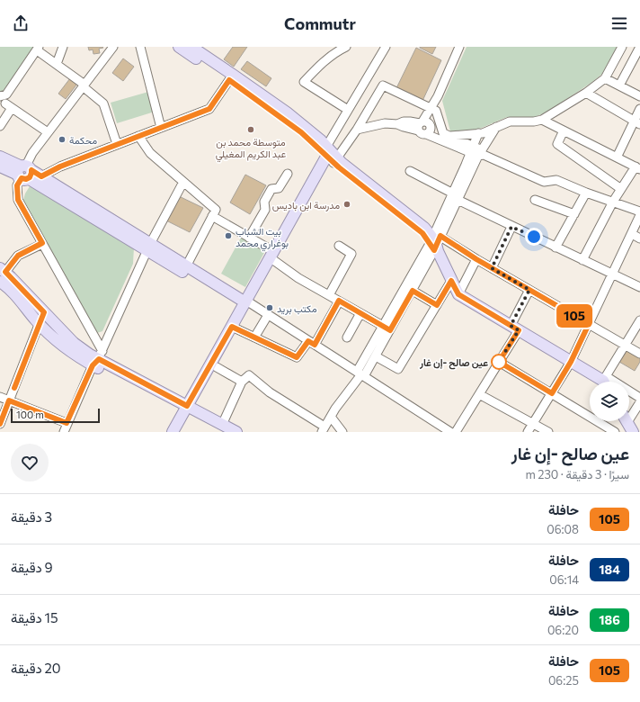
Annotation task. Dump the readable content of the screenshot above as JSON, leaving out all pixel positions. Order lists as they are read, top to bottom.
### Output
{
  "places": [
    "متوسطة محمد بن عبد الكريم المغيلي",
    "محكمة",
    "مدرسة ابن باديس",
    "بيت الشباب بوغراري محمد",
    "مكتب بريد",
    "عين صالح -إن غار"
  ],
  "lines": ["bus line 105"],
  "scale_bar": "100 m",
  "page": {
    "header": "Commutr",
    "on_map": "105",
    "scale": "100 m",
    "heading": ["عين صالح -إن غار", "سيرًا · 3 دقيقة · 230 m"],
    "list": [
      {
        "mark": "105",
        "name": "حافلة",
        "note": "06:08",
        "value": "3 دقيقة"
      },
      {
        "mark": "184",
        "name": "حافلة",
        "note": "06:14",
        "value": "9 دقيقة"
      },
      {
        "mark": "186",
        "name": "حافلة",
        "note": "06:20",
        "value": "15 دقيقة"
      },
      {
        "mark": "105",
        "name": "حافلة",
        "note": "06:25",
        "value": "20 دقيقة"
      }
    ]
  }
}
